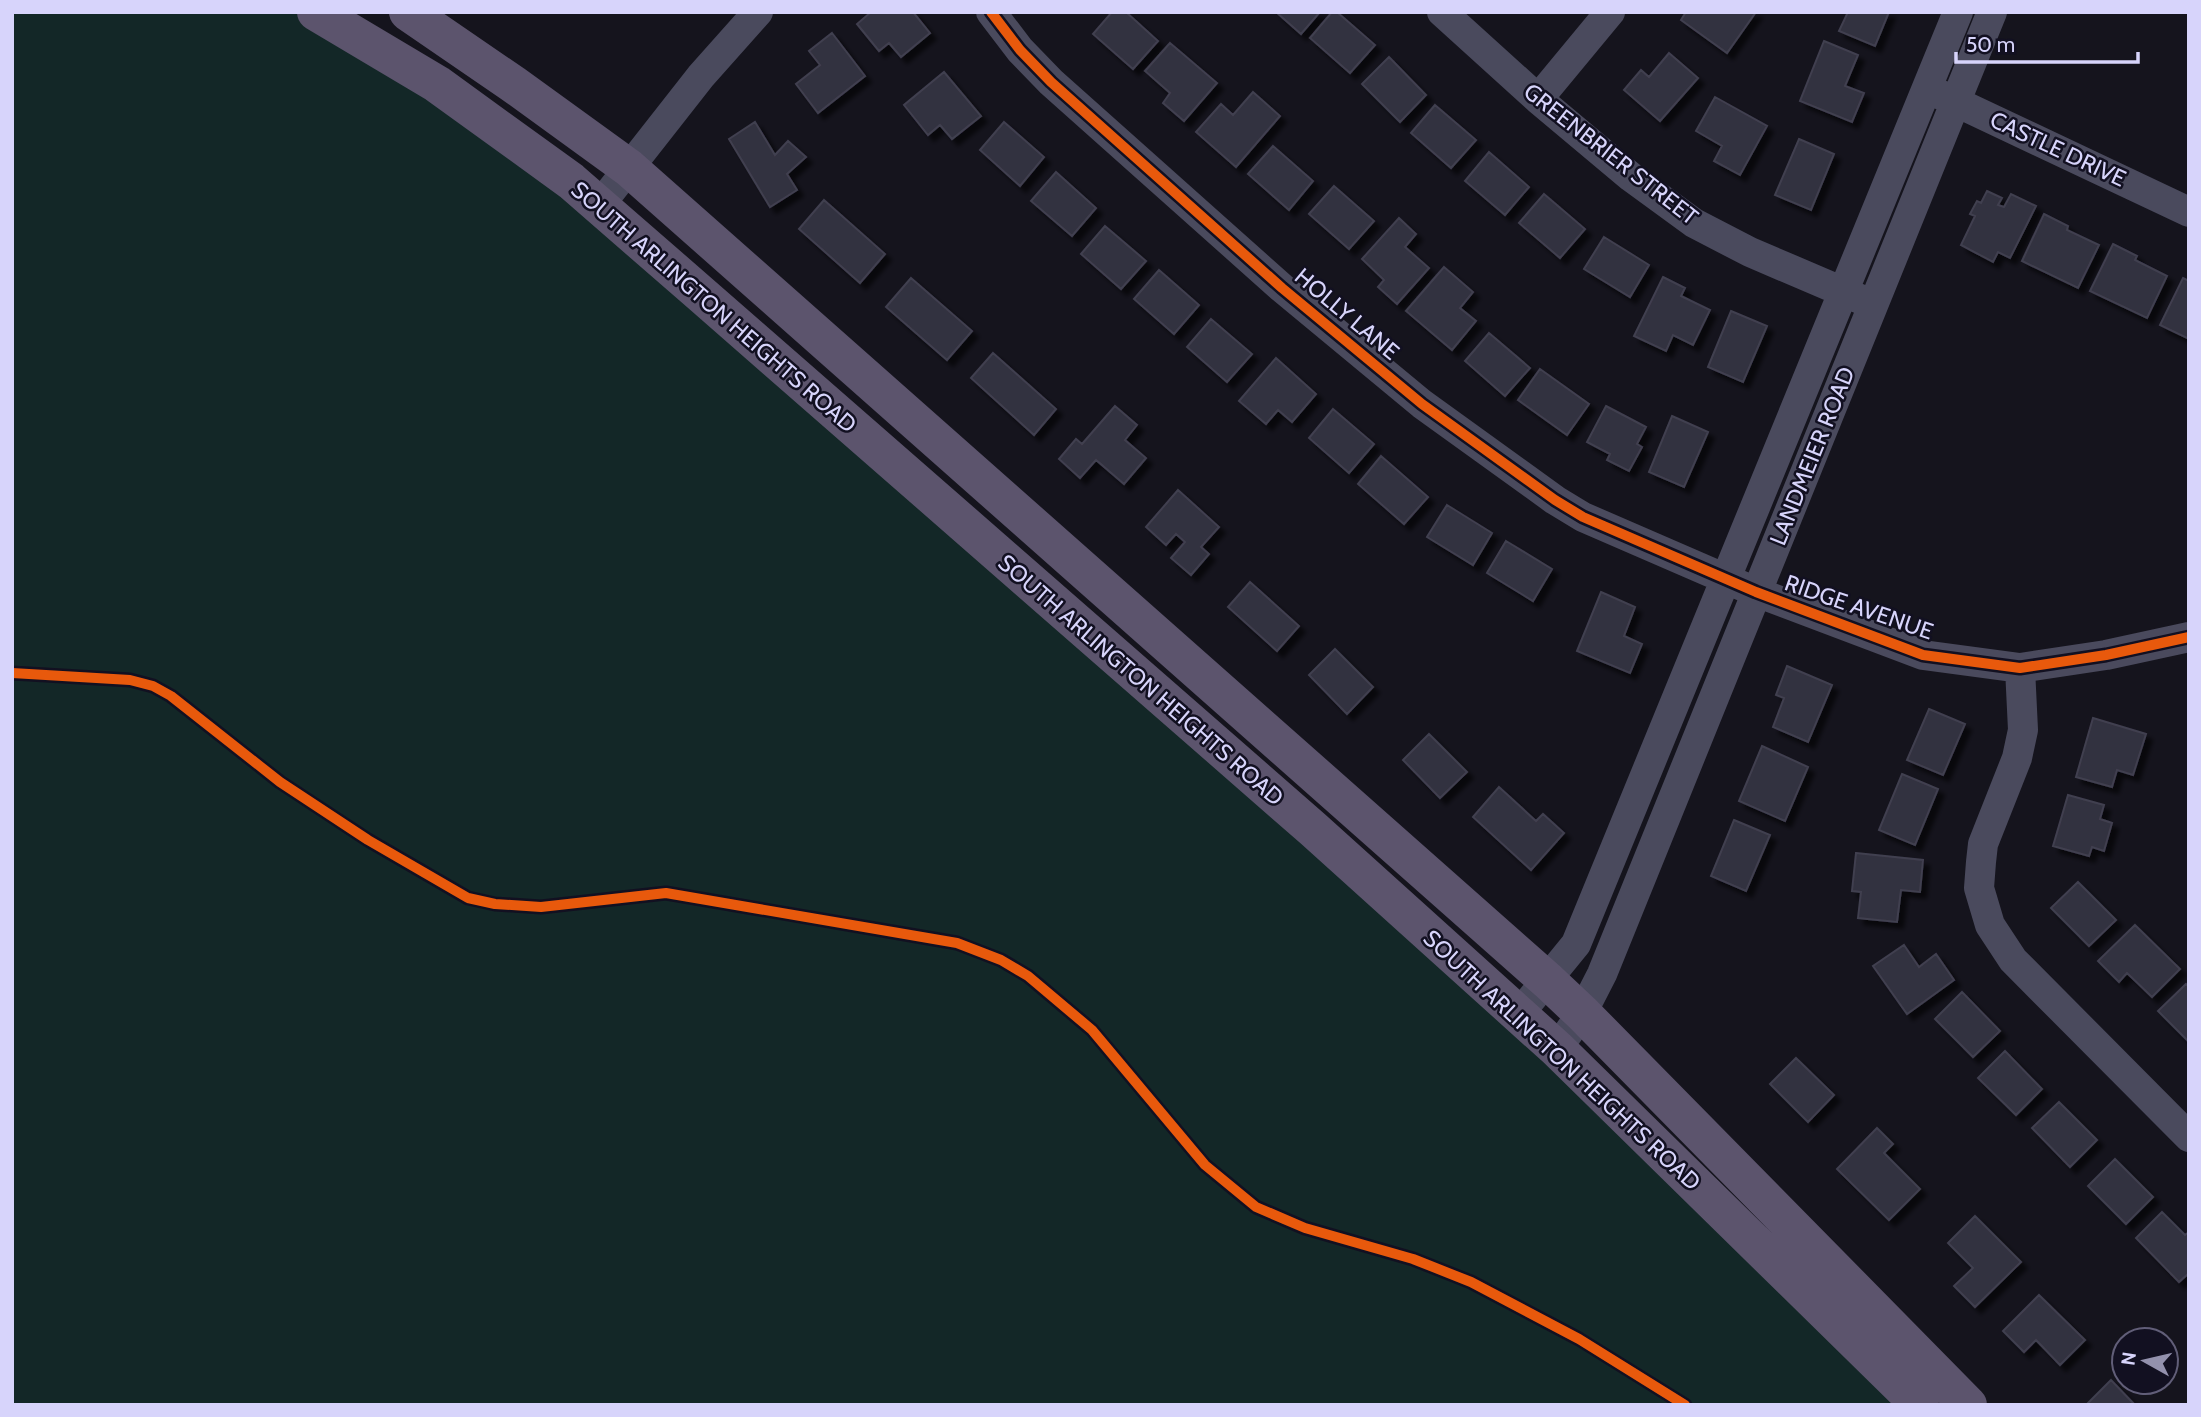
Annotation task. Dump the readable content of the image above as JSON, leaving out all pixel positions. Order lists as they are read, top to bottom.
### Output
{
  "streets": {
    "main road": ["SOUTH ARLINGTON HEIGHTS ROAD"],
    "street": [
      "CASTLE DRIVE",
      "GREENBRIER STREET",
      "HOLLY LANE",
      "LANDMEIER ROAD",
      "RIDGE AVENUE"
    ]
  },
  "crossings": [
    ["CASTLE DRIVE", "LANDMEIER ROAD"],
    ["GREENBRIER STREET", "LANDMEIER ROAD"],
    ["SOUTH ARLINGTON HEIGHTS ROAD", "LANDMEIER ROAD"],
    ["HOLLY LANE", "LANDMEIER ROAD"],
    ["HOLLY LANE", "RIDGE AVENUE"],
    ["LANDMEIER ROAD", "RIDGE AVENUE"]
  ],
  "scale_bar": "50 m",
  "north": "left"
}
